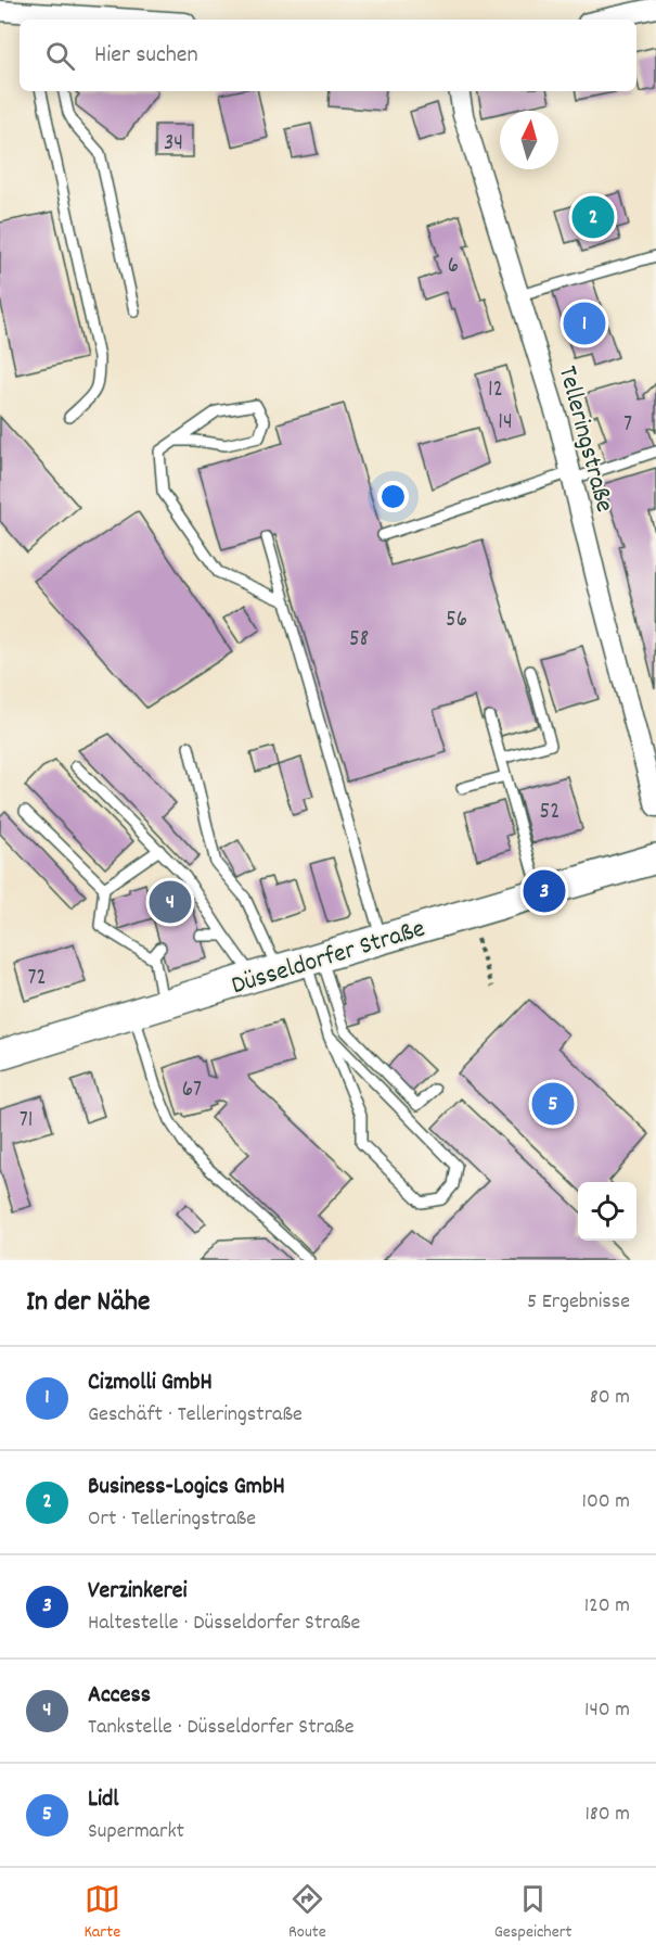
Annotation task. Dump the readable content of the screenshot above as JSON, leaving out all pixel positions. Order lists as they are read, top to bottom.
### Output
{
  "streets": {
    "main road": ["Düsseldorfer Straße"],
    "street": ["Telleringstraße"]
  },
  "house_numbers": [
    "34",
    "6",
    "12",
    "14",
    "7",
    "56",
    "58",
    "52",
    "72",
    "67",
    "71"
  ],
  "north": "top",
  "page": {
    "search": "Hier suchen",
    "pins": [
      "2",
      "1",
      "3",
      "4",
      "5"
    ],
    "heading": ["In der Nähe", "5 Ergebnisse"],
    "list": [
      {
        "mark": "1",
        "name": "Cizmolli GmbH",
        "note": "Geschäft · Telleringstraße",
        "value": "80 m"
      },
      {
        "mark": "2",
        "name": "Business-Logics GmbH",
        "note": "Ort · Telleringstraße",
        "value": "100 m"
      },
      {
        "mark": "3",
        "name": "Verzinkerei",
        "note": "Haltestelle · Düsseldorfer Straße",
        "value": "120 m"
      },
      {
        "mark": "4",
        "name": "Access",
        "note": "Tankstelle · Düsseldorfer Straße",
        "value": "140 m"
      },
      {
        "mark": "5",
        "name": "Lidl",
        "note": "Supermarkt",
        "value": "180 m"
      }
    ],
    "nav": ["Karte", "Route", "Gespeichert"]
  }
}
